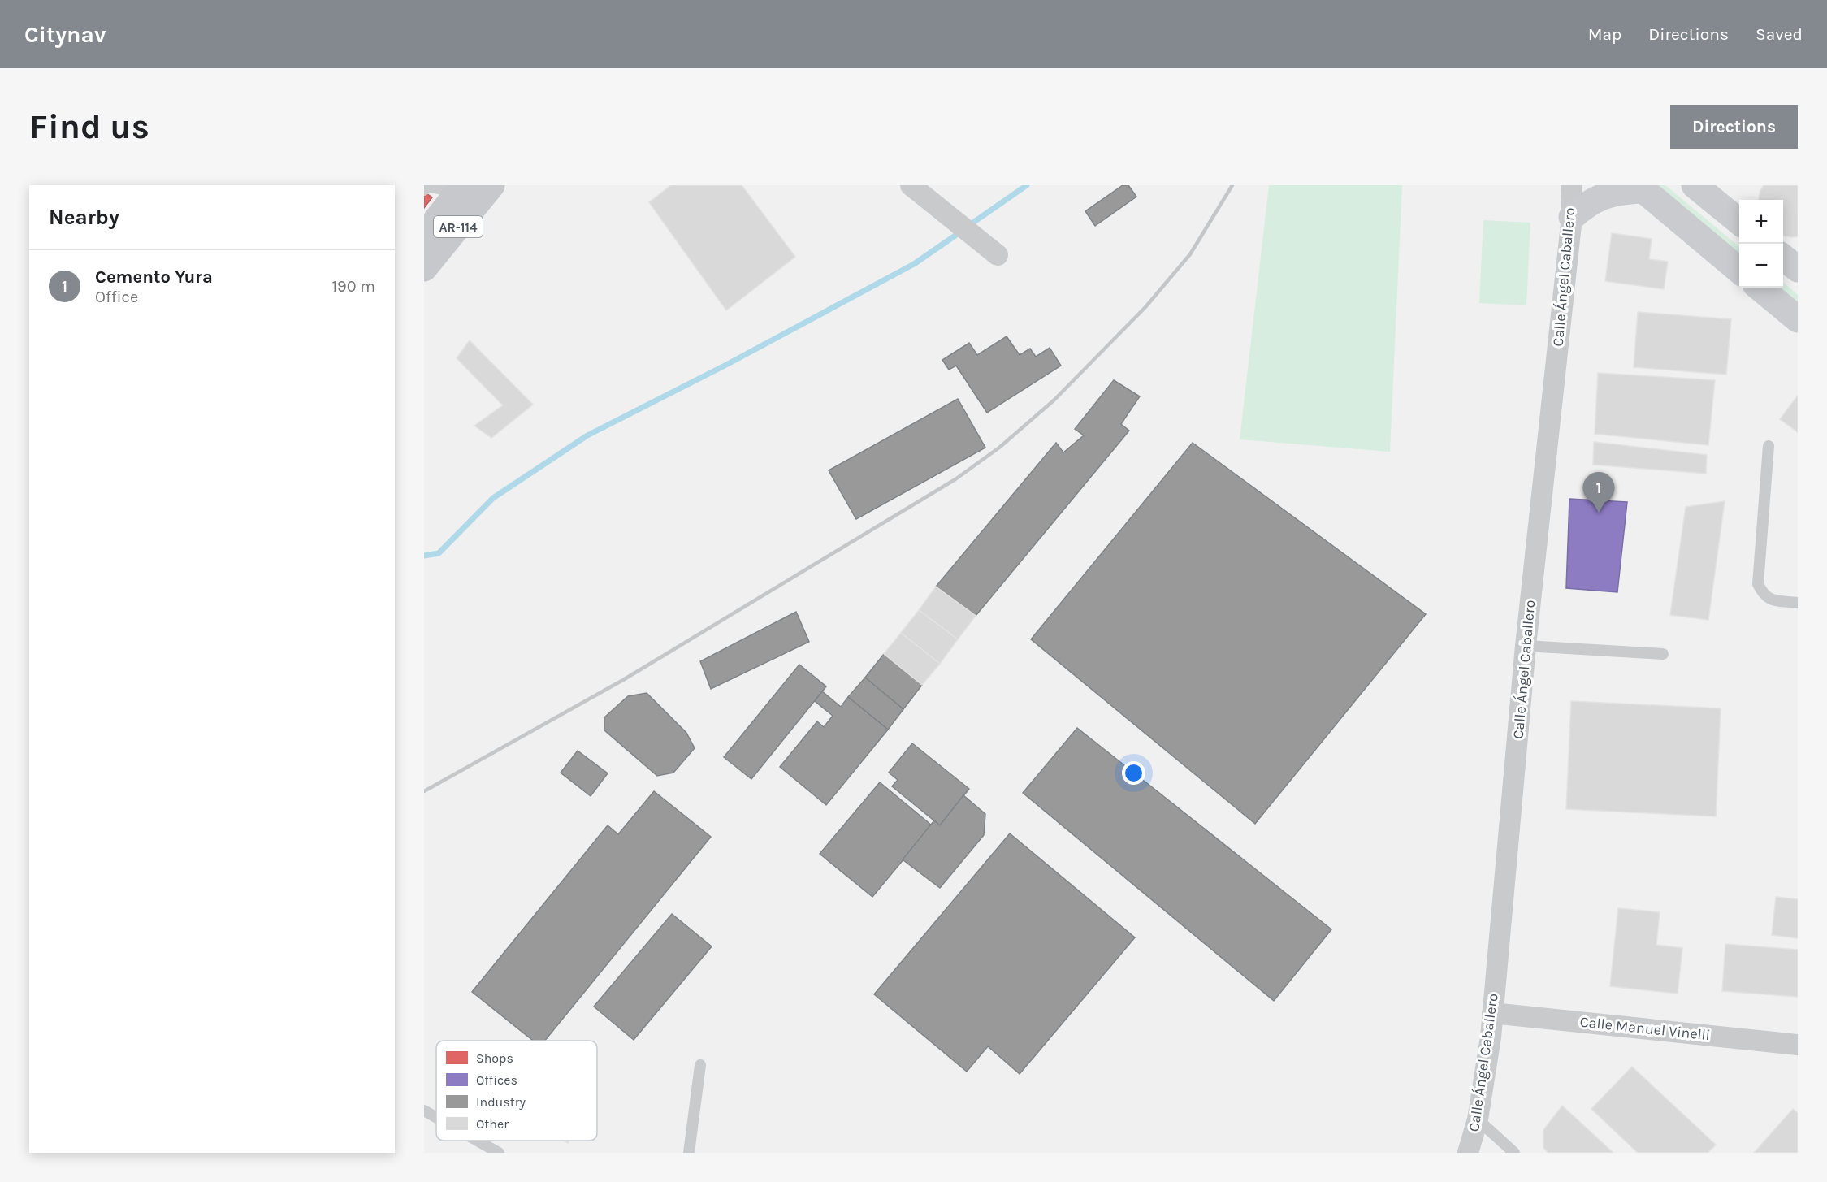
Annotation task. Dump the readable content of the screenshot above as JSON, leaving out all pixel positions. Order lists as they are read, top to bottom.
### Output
{
  "streets": {
    "main road": ["AR-114"],
    "street": ["Calle Ángel Caballero", "Calle Manuel Vinelli"]
  },
  "crossings": [
    ["Calle Ángel Caballero", "Calle Manuel Vinelli"]
  ],
  "legend": [
    "Shops",
    "Offices",
    "Industry",
    "Other"
  ],
  "page": {
    "header": "Citynav",
    "nav": ["Map", "Directions", "Saved"],
    "buttons": "Directions",
    "title": "Find us",
    "heading": "Nearby",
    "map_buttons": ["+", "−"],
    "list": [
      {
        "mark": "1",
        "name": "Cemento Yura",
        "note": "Office",
        "value": "190 m"
      }
    ],
    "pins": "1"
  }
}
